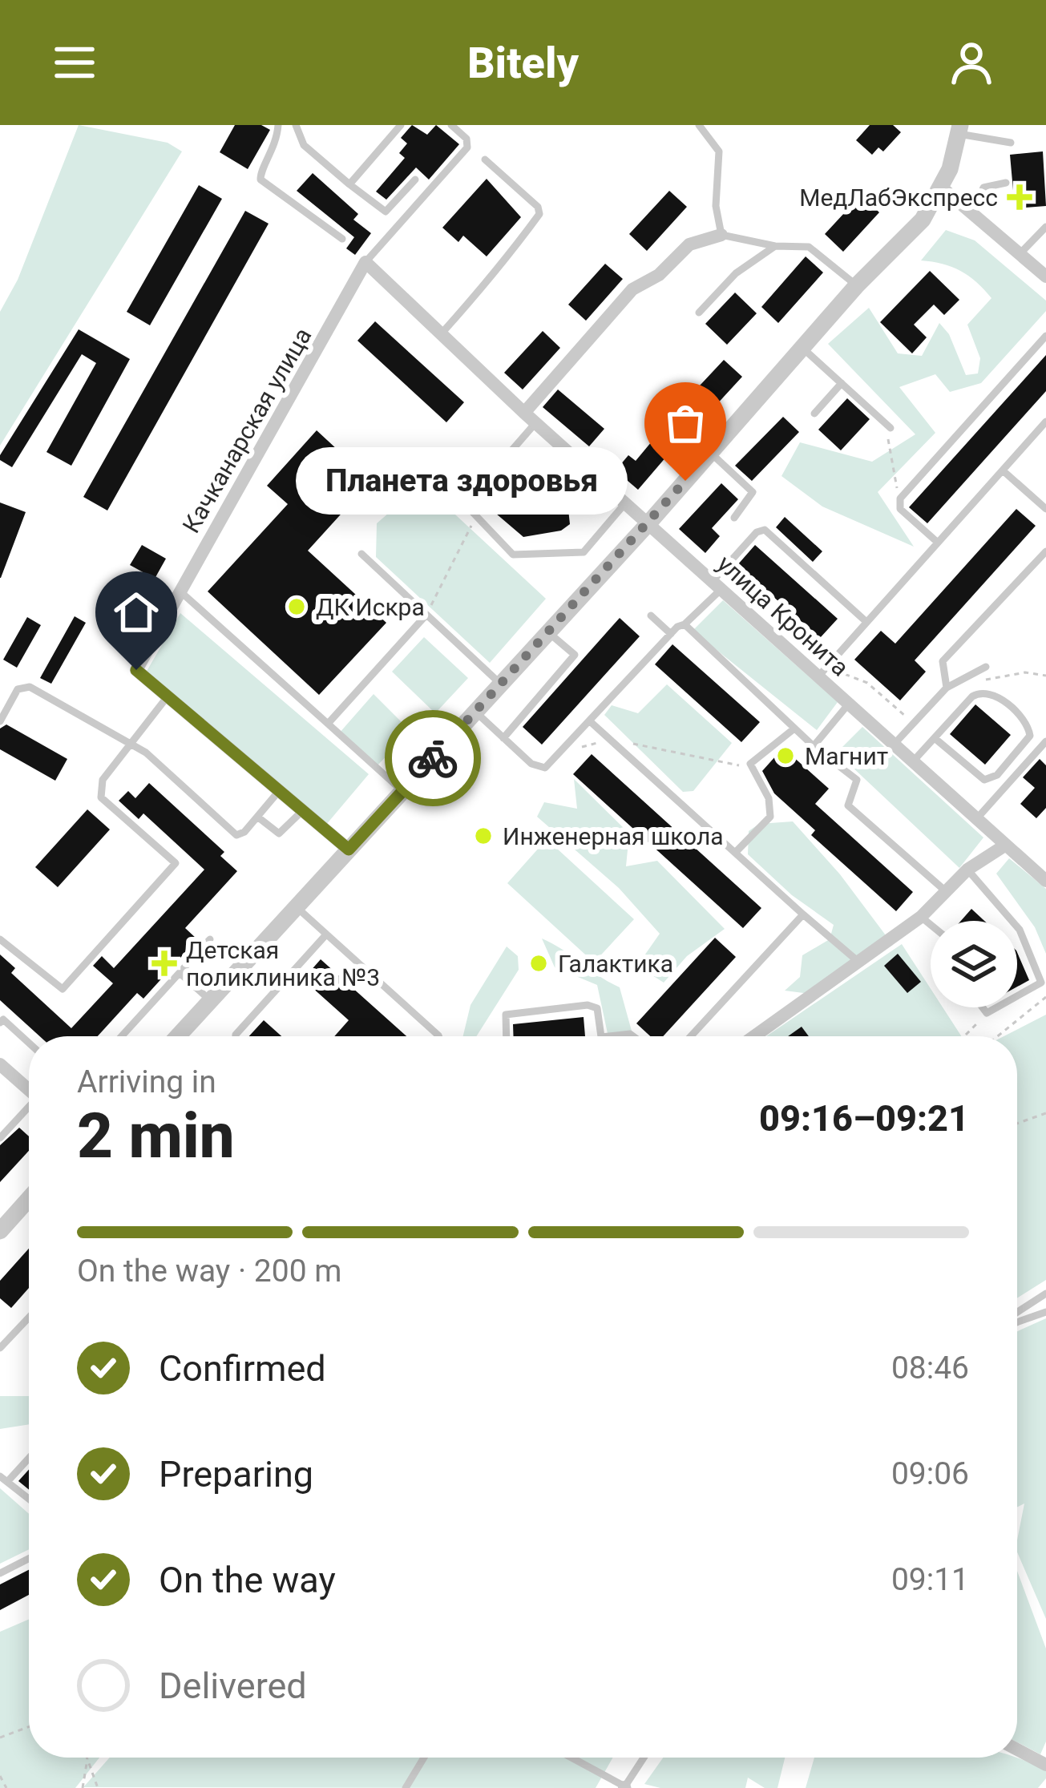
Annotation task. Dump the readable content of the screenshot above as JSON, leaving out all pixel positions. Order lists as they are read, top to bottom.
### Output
{
  "streets": {
    "street": ["Качканарская улица", "улица Кронита"]
  },
  "crossings": [
    ["Качканарская улица", "улица Кронита"]
  ],
  "places": {
    "health": ["МедЛабЭкспресс", "Детская поликлиника №3"],
    "other": [
      "Планета здоровья",
      "ДК Искра",
      "Магнит",
      "Инженерная школа",
      "Галактика"
    ]
  },
  "page": {
    "header": "Bitely",
    "bubble": "Планета здоровья",
    "heading": ["2 min", "Arriving in", "09:16–09:21"],
    "bar": "On the way · 200 m",
    "list": [
      ["Confirmed", "08:46"],
      ["Preparing", "09:06"],
      ["On the way", "09:11"],
      "Delivered"
    ]
  }
}
